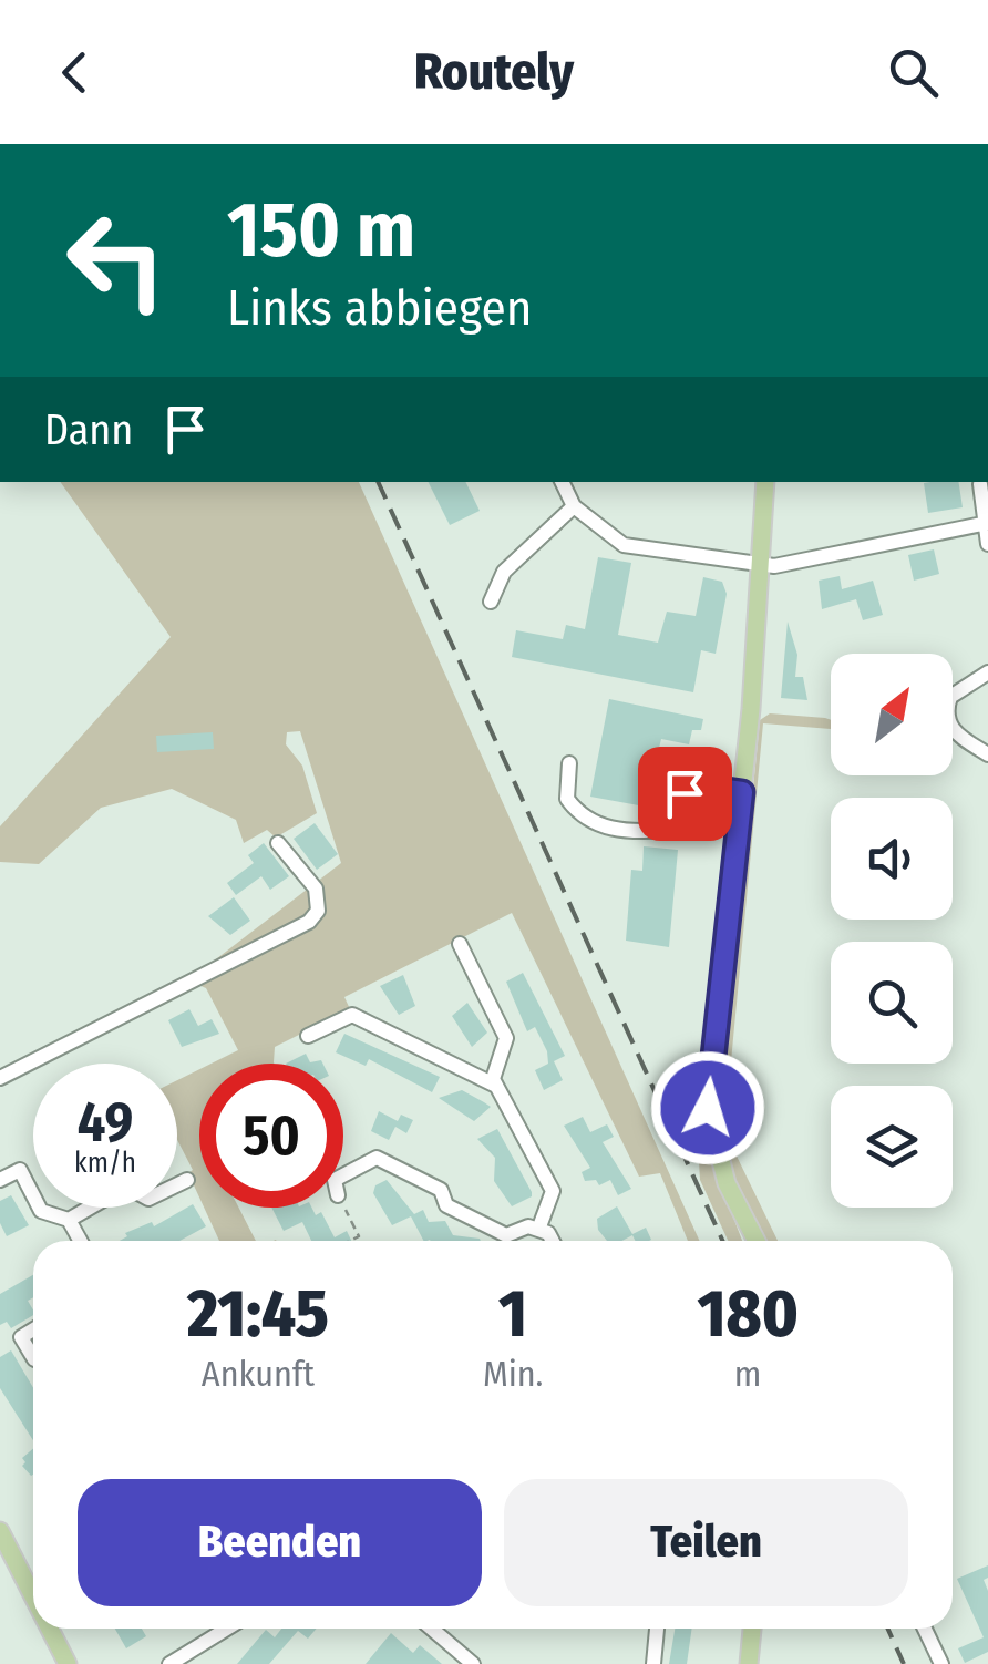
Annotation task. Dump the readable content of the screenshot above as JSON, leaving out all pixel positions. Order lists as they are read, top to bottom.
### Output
{
  "north": "top right",
  "page": {
    "header": "Routely",
    "turn": ["150 m", "Links abbiegen"],
    "then": "Dann",
    "speed": "49 km/h",
    "limit": "50",
    "eta": [
      "21:45",
      "Ankunft",
      "1",
      "Min.",
      "180",
      "m"
    ],
    "buttons": ["Beenden", "Teilen"]
  }
}
